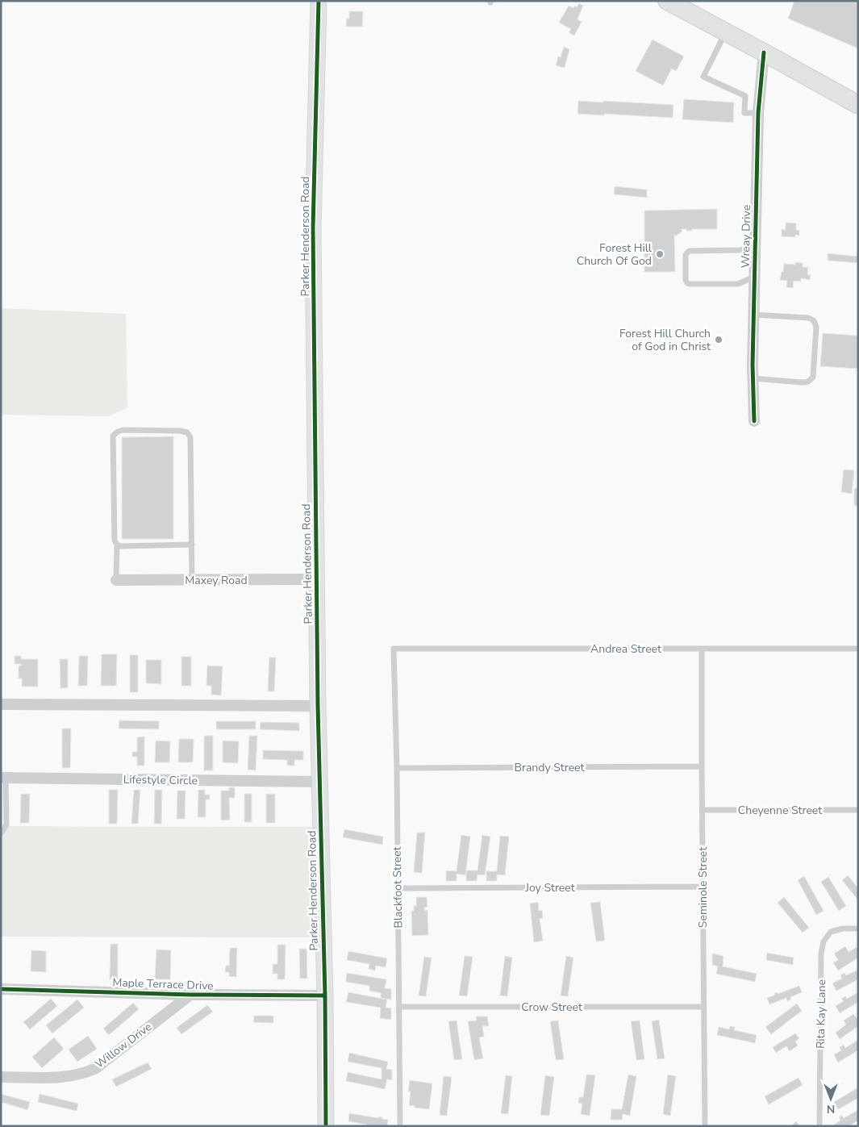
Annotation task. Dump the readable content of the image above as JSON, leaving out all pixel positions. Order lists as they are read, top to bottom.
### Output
{
  "streets": {
    "street": [
      "Parker Henderson Road",
      "Wreay Drive",
      "Maxey Road",
      "Lifestyle Circle",
      "Maple Terrace Drive",
      "Willow Drive"
    ],
    "lane": [
      "Andrea Street",
      "Brandy Street",
      "Cheyenne Street",
      "Blackfoot Street",
      "Joy Street",
      "Seminole Street",
      "Crow Street",
      "Rita Kay Lane"
    ]
  },
  "crossings": [
    ["Parker Henderson Road", "Maxey Road"],
    ["Parker Henderson Road", "Lifestyle Circle"],
    ["Parker Henderson Road", "Maple Terrace Drive"],
    ["Andrea Street", "Blackfoot Street"],
    ["Andrea Street", "Seminole Street"],
    ["Brandy Street", "Blackfoot Street"],
    ["Brandy Street", "Seminole Street"],
    ["Cheyenne Street", "Seminole Street"],
    ["Blackfoot Street", "Joy Street"],
    ["Blackfoot Street", "Crow Street"],
    ["Joy Street", "Seminole Street"],
    ["Seminole Street", "Crow Street"],
    ["Maple Terrace Drive", "Willow Drive"]
  ],
  "places": ["Forest Hill Church Of God", "Forest Hill Church of God in Christ"],
  "north": "bottom"
}
